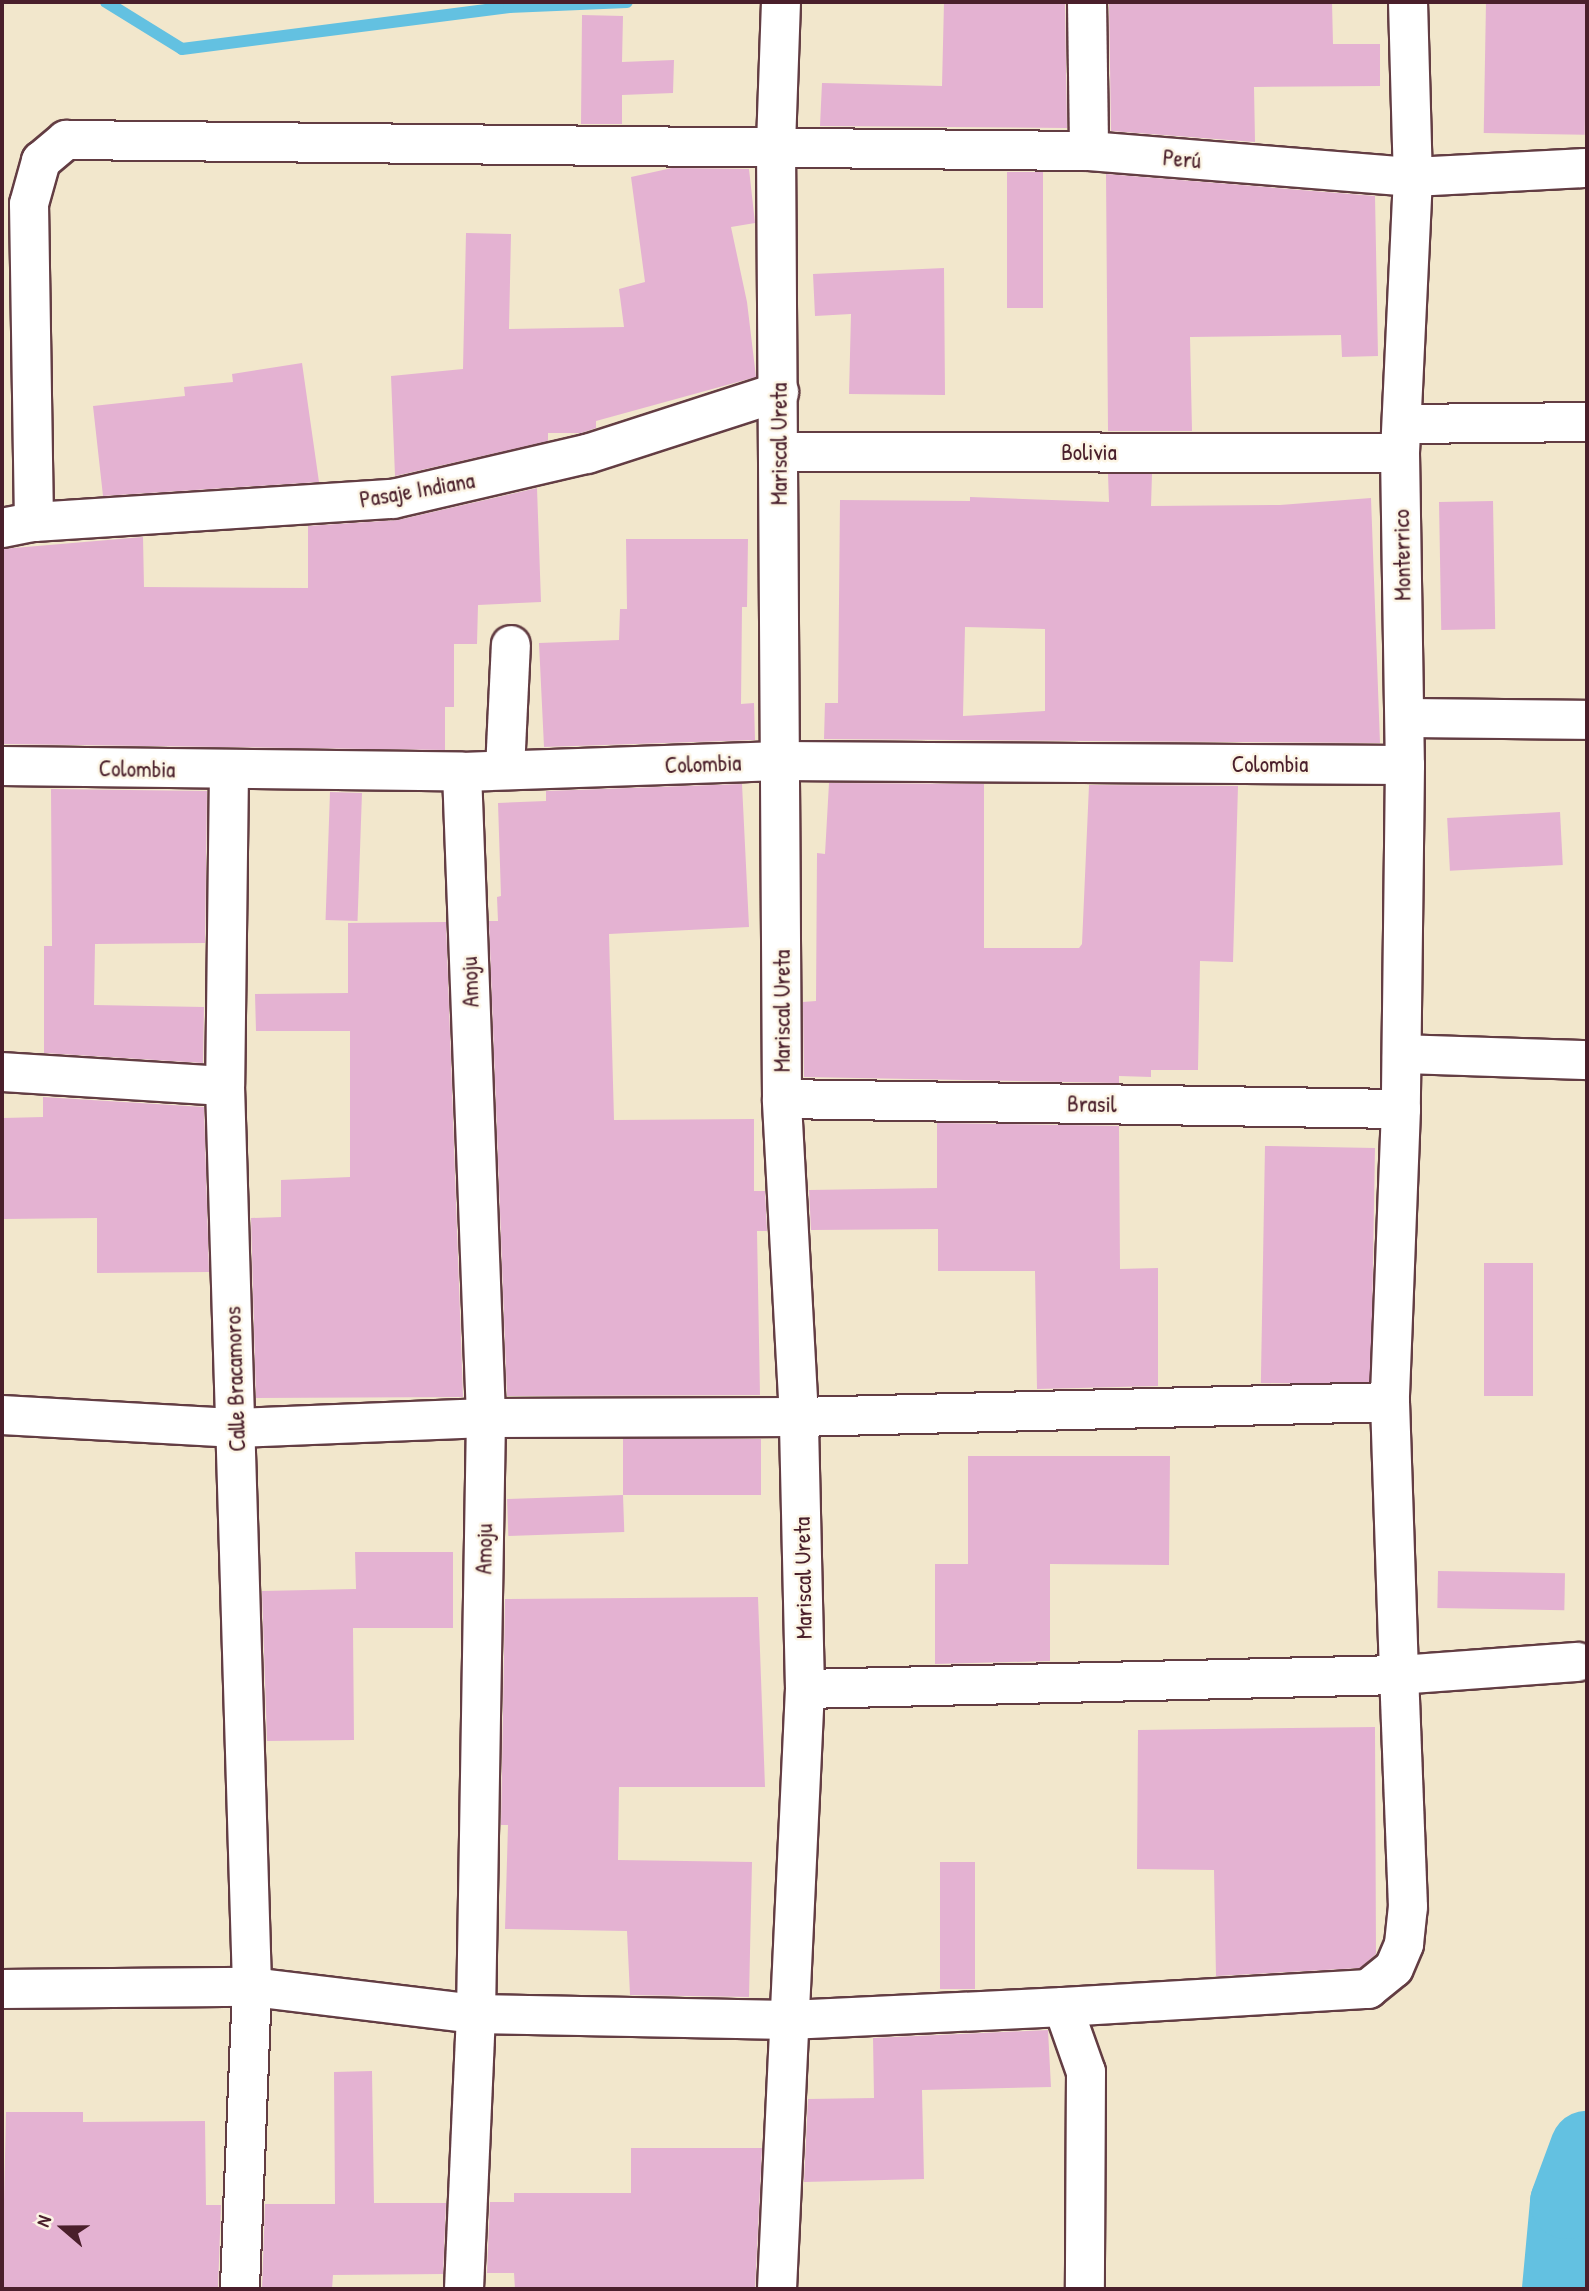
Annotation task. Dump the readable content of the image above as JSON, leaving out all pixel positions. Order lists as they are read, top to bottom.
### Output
{
  "streets": {
    "street": [
      "Perú",
      "Mariscal Ureta",
      "Bolivia",
      "Pasaje Indiana",
      "Monterrico",
      "Colombia",
      "Amoju",
      "Brasil",
      "Calle Bracamoros"
    ]
  },
  "crossings": [
    ["Perú", "Mariscal Ureta"],
    ["Perú", "Pasaje Indiana"],
    ["Perú", "Monterrico"],
    ["Mariscal Ureta", "Bolivia"],
    ["Mariscal Ureta", "Pasaje Indiana"],
    ["Mariscal Ureta", "Monterrico"],
    ["Mariscal Ureta", "Colombia"],
    ["Mariscal Ureta", "Brasil"],
    ["Bolivia", "Monterrico"],
    ["Monterrico", "Colombia"],
    ["Monterrico", "Brasil"],
    ["Colombia", "Amoju"],
    ["Colombia", "Calle Bracamoros"]
  ],
  "north": "left"
}
